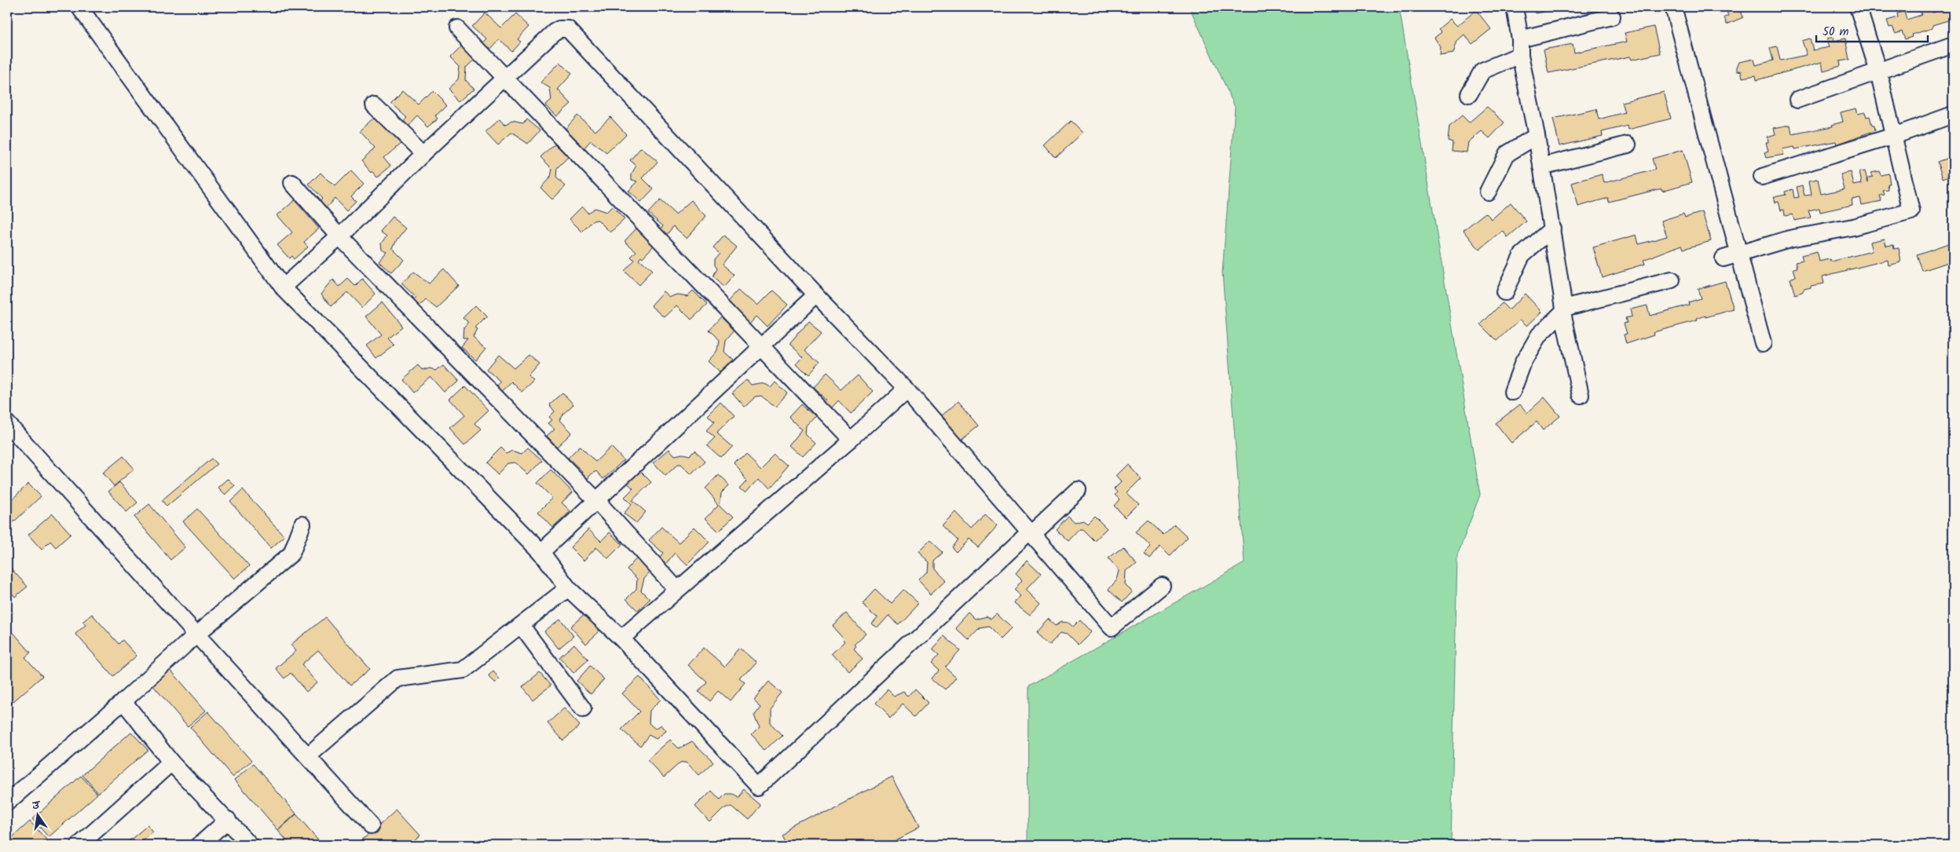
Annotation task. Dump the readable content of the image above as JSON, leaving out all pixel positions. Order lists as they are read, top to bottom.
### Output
{
  "scale_bar": "50 m",
  "north": "top"
}
